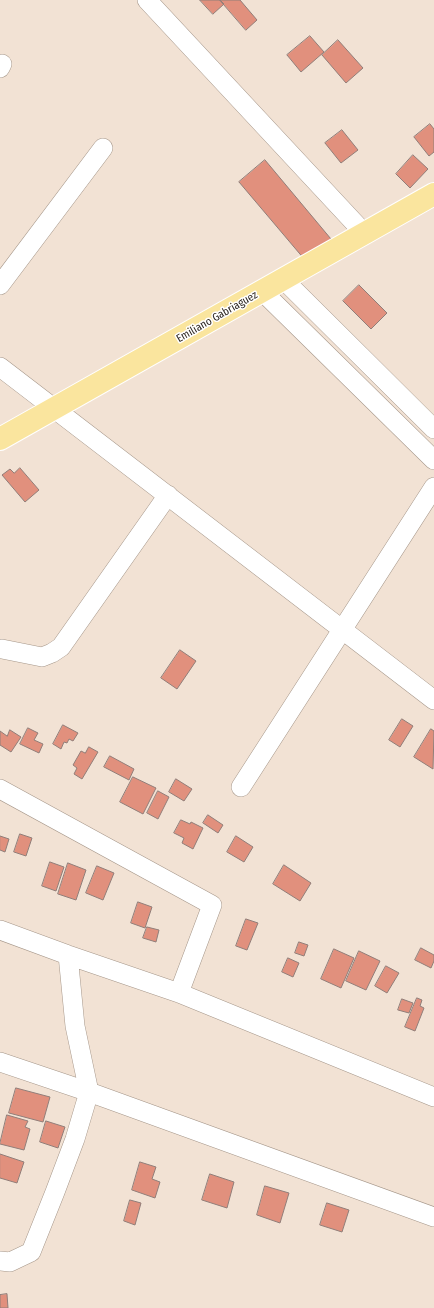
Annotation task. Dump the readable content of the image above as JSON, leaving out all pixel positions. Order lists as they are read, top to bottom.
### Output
{
  "streets": {
    "main road": ["Emiliano Gabriaguez"]
  }
}
